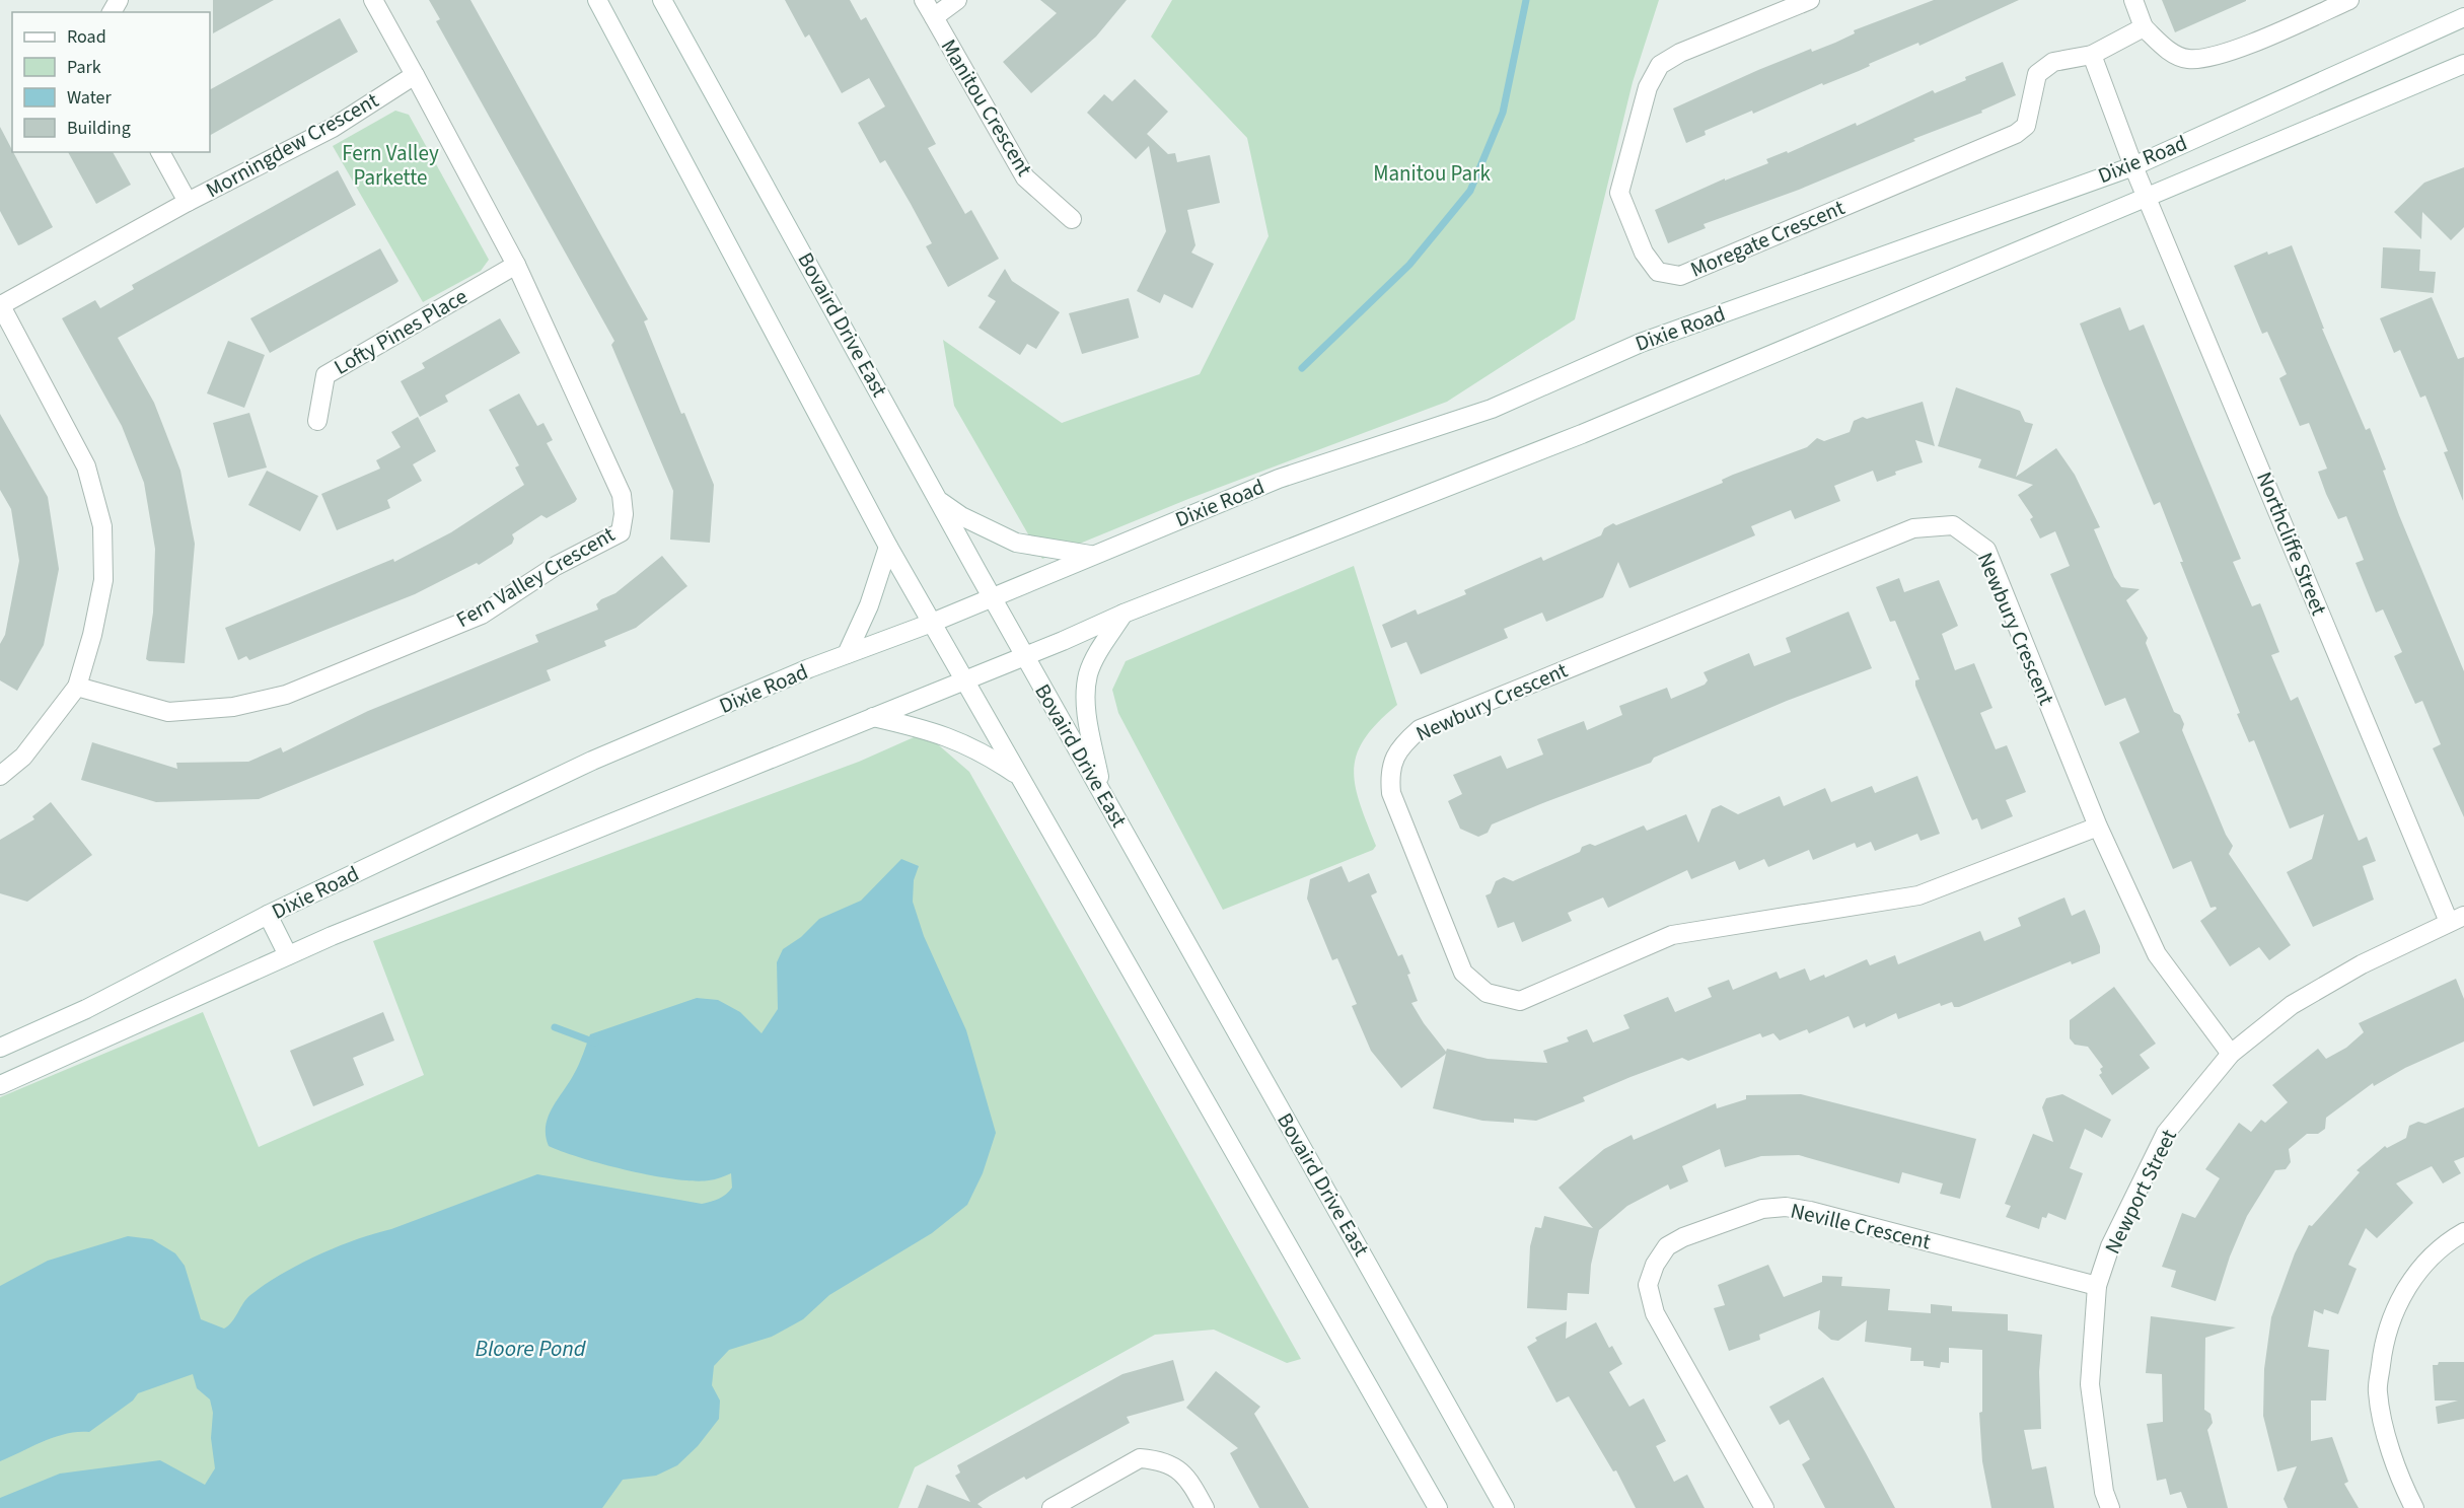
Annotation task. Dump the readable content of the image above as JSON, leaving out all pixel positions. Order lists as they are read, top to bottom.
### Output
{
  "streets": {
    "main road": [
      "Manitou Crescent",
      "Morningdew Crescent",
      "Dixie Road",
      "Moregate Crescent",
      "Bovaird Drive East",
      "Lofty Pines Place",
      "Northcliffe Street",
      "Fern Valley Crescent",
      "Newbury Crescent",
      "Newport Street",
      "Neville Crescent"
    ]
  },
  "crossings": [
    ["Morningdew Crescent", "Fern Valley Crescent"],
    ["Dixie Road", "Bovaird Drive East"],
    ["Dixie Road", "Northcliffe Street"],
    ["Lofty Pines Place", "Fern Valley Crescent"],
    ["Northcliffe Street", "Newport Street"],
    ["Newbury Crescent", "Newport Street"],
    ["Newport Street", "Neville Crescent"]
  ],
  "water": ["Bloore Pond"],
  "parks": ["Fern Valley Parkette", "Manitou Park"],
  "legend": [
    "Road",
    "Park",
    "Water",
    "Building"
  ]
}
